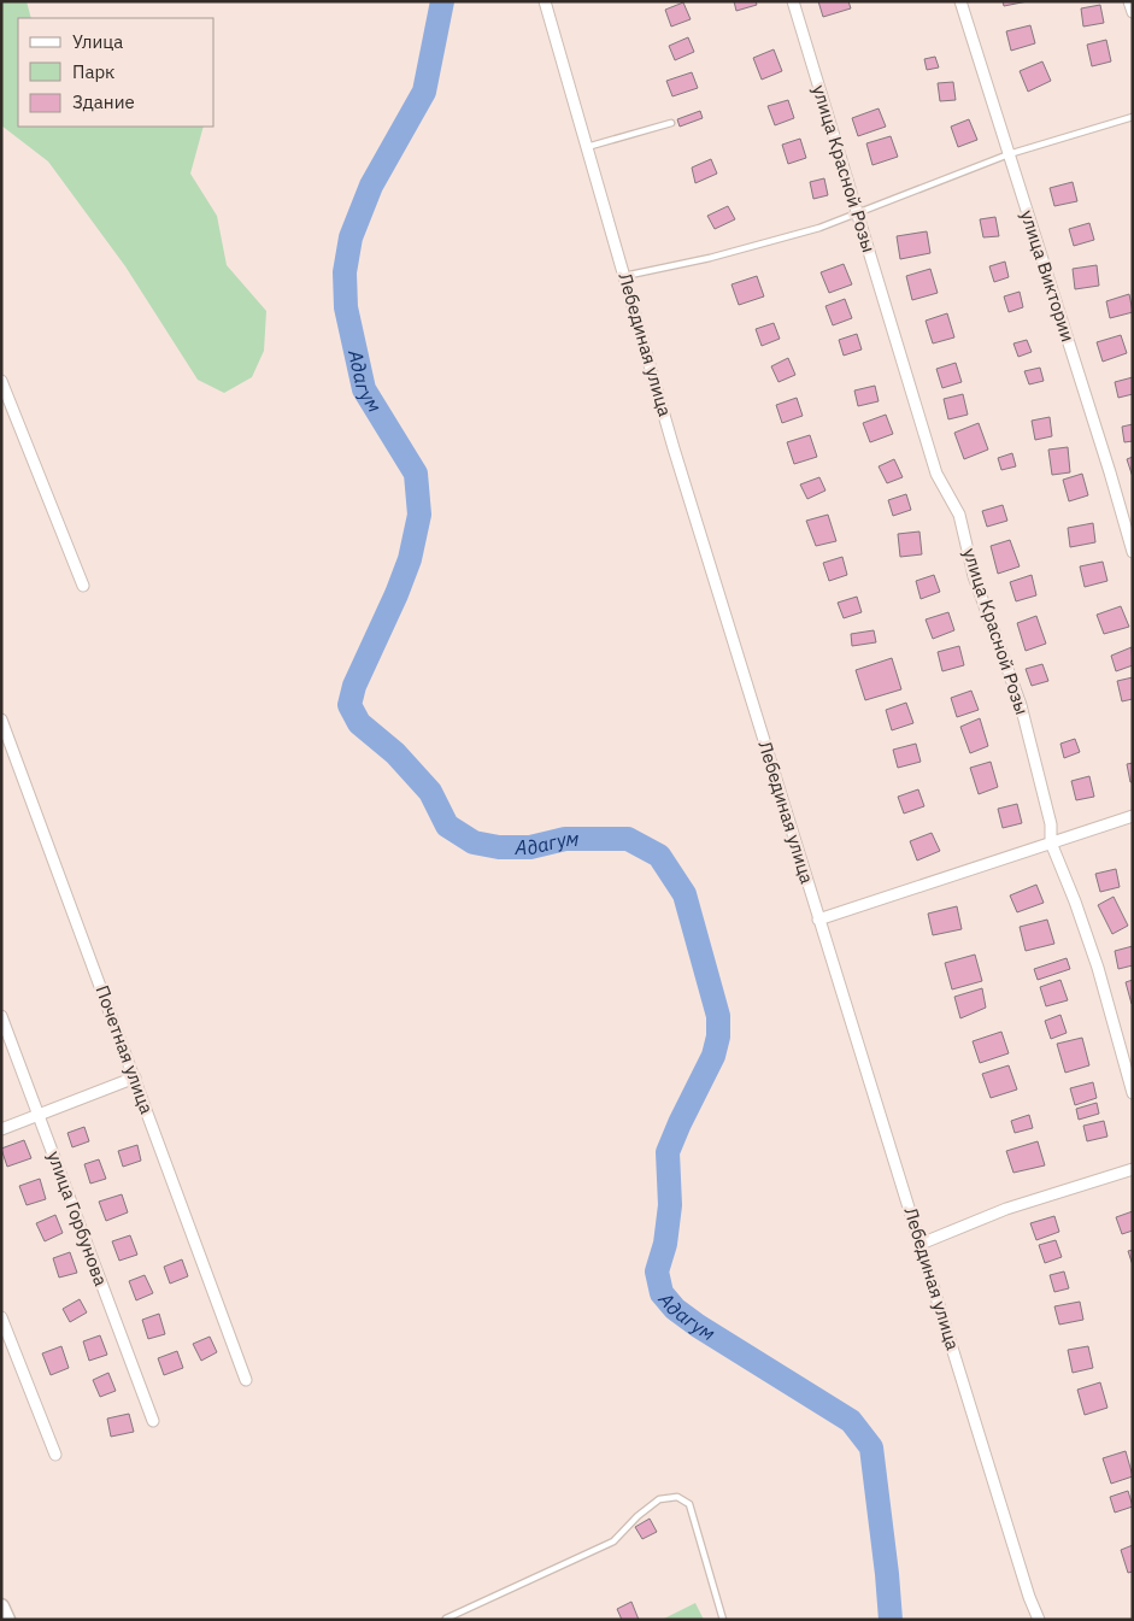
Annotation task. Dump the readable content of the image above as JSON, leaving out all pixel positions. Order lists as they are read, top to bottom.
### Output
{
  "streets": {
    "street": [
      "улица Красной Розы",
      "улица Виктории",
      "Лебединая улица",
      "Почетная улица",
      "улица Горбунова"
    ]
  },
  "water": ["Адагум"],
  "legend": ["Улица", "Парк", "Здание"]
}
